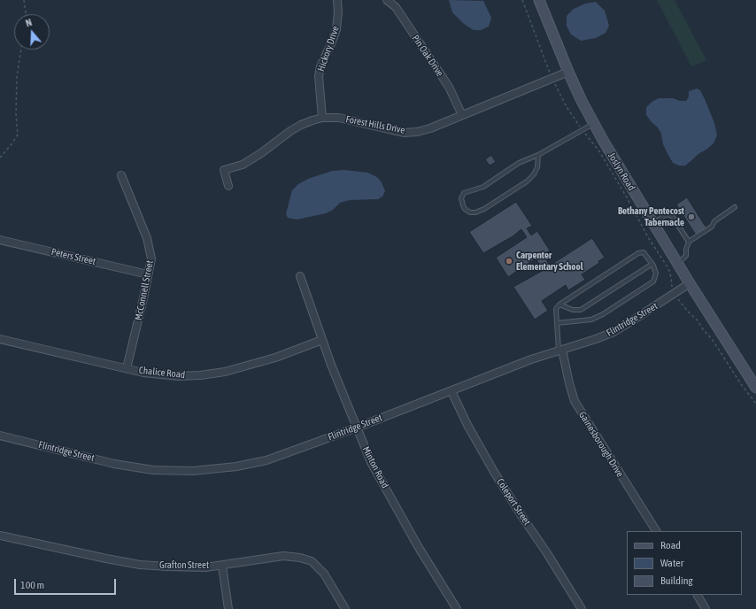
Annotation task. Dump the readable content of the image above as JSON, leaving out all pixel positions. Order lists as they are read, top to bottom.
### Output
{
  "streets": {
    "street": [
      "Hickory Drive",
      "Pin Oak Drive",
      "Forest Hills Drive",
      "Joslyn Road",
      "Peters Street",
      "McConnell Street",
      "Flintridge Street",
      "Chalice Road",
      "Gainesborough Drive",
      "Minton Road",
      "Coleport Street",
      "Grafton Street"
    ]
  },
  "crossings": [
    ["Hickory Drive", "Forest Hills Drive"],
    ["Pin Oak Drive", "Forest Hills Drive"],
    ["Forest Hills Drive", "Joslyn Road"],
    ["Joslyn Road", "Flintridge Street"],
    ["Peters Street", "McConnell Street"],
    ["McConnell Street", "Chalice Road"],
    ["Flintridge Street", "Gainesborough Drive"],
    ["Flintridge Street", "Minton Road"],
    ["Flintridge Street", "Coleport Street"],
    ["Chalice Road", "Minton Road"]
  ],
  "places": ["Bethany Pentecost Tabernacle", "Carpenter Elementary School"],
  "legend": ["Road", "Water", "Building"],
  "scale_bar": "100 m",
  "north": "top"
}
